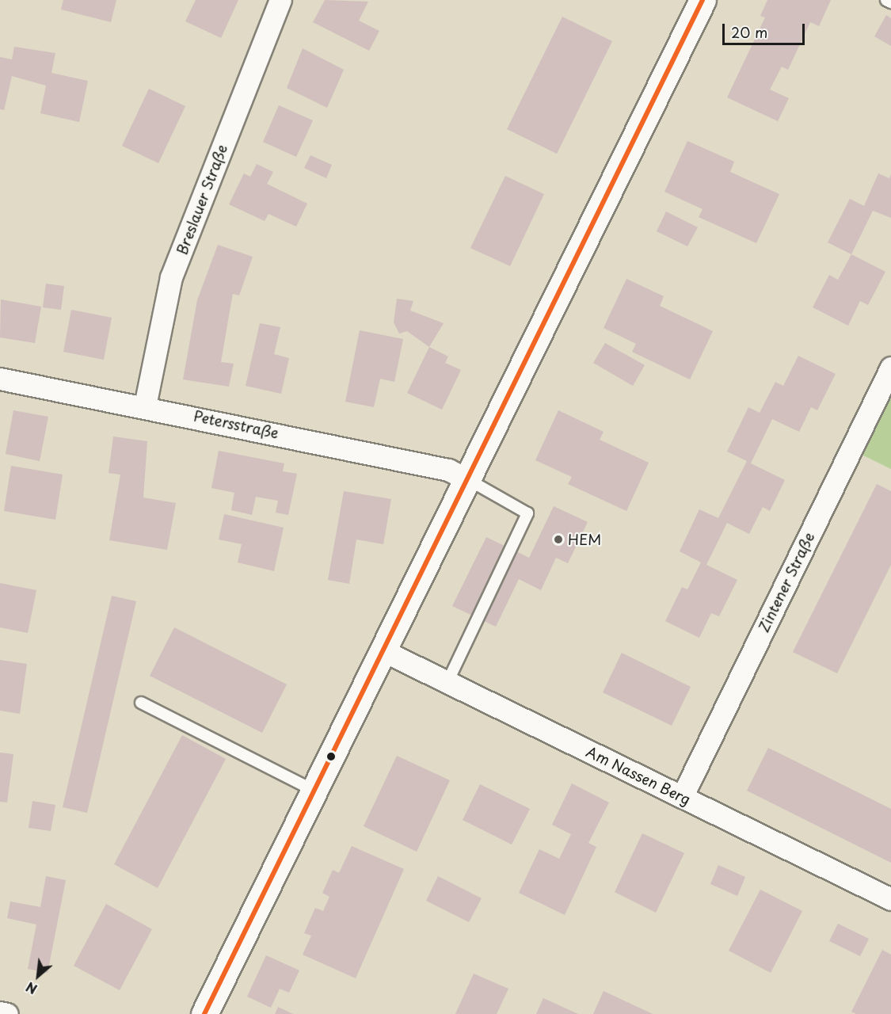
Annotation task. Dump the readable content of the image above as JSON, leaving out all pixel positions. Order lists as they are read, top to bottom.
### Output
{
  "streets": {
    "street": [
      "Breslauer Straße",
      "Petersstraße",
      "Zintener Straße",
      "Am Nassen Berg"
    ]
  },
  "crossings": [
    ["Breslauer Straße", "Petersstraße"],
    ["Zintener Straße", "Am Nassen Berg"]
  ],
  "places": ["HEM"],
  "scale_bar": "20 m",
  "north": "bottom left"
}
